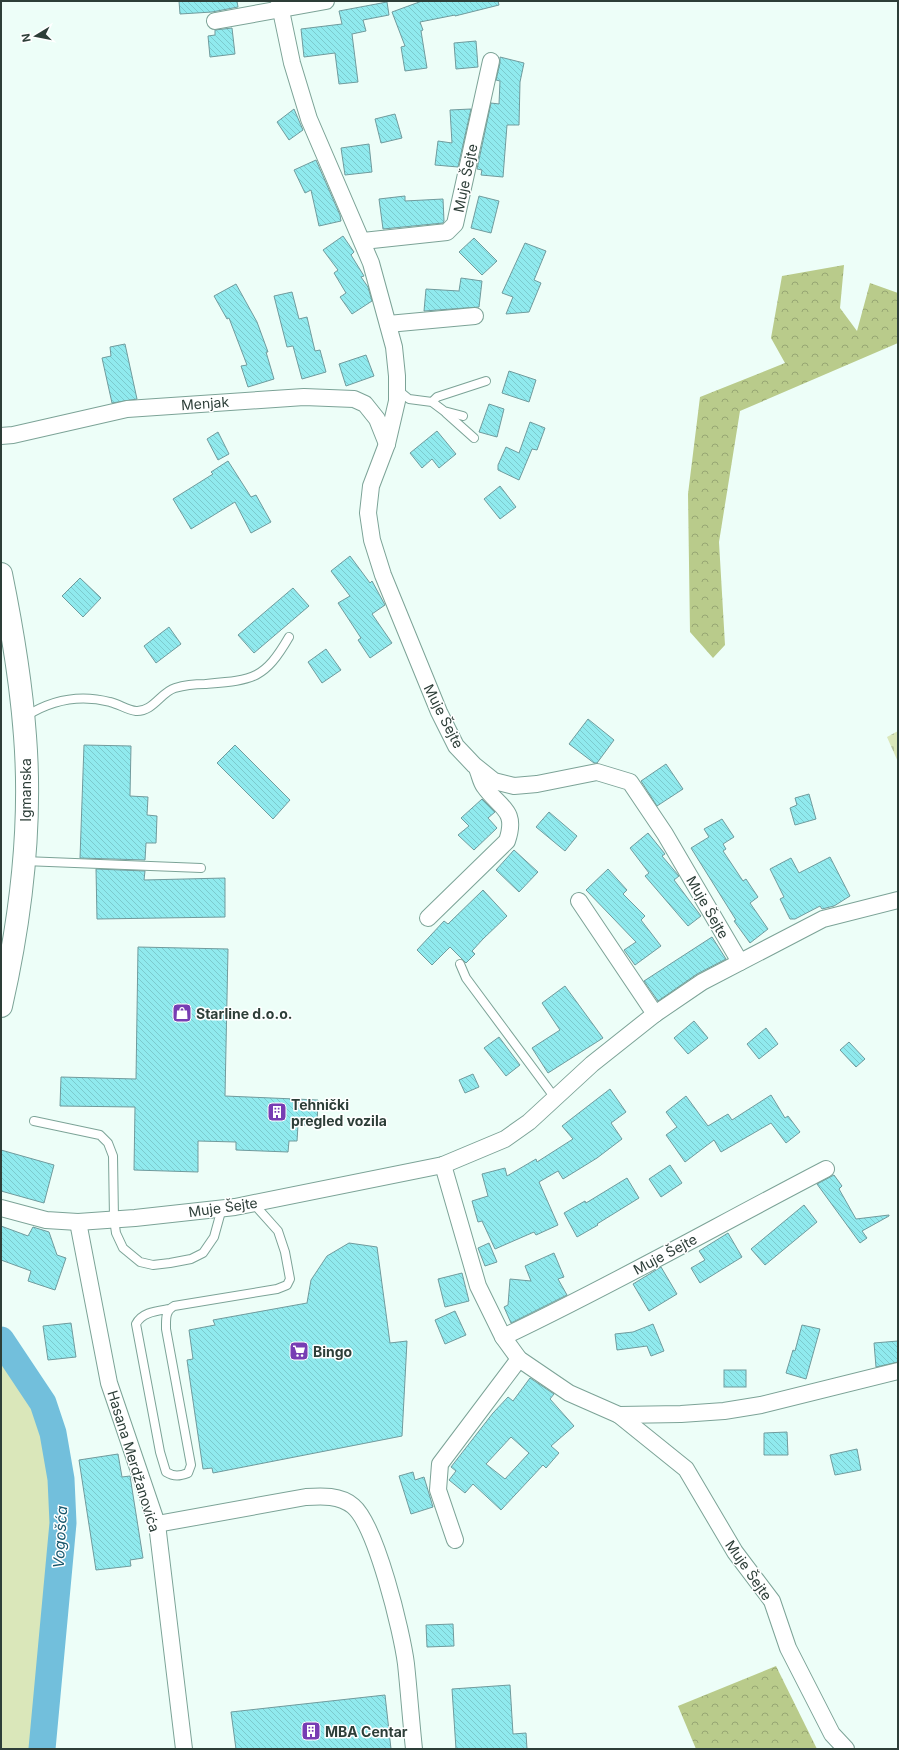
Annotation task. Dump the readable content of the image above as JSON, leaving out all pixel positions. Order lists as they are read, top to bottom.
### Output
{
  "streets": {
    "main road": ["Igmanska"],
    "street": ["Muje Šejte", "Menjak", "Hasana Merdžanovića"]
  },
  "crossings": [
    ["Muje Šejte", "Menjak"],
    ["Muje Šejte", "Hasana Merdžanovića"]
  ],
  "water": ["Vogošća"],
  "places": {
    "shop": ["Starline d.o.o."],
    "building": ["Tehnički pregled vozila", "MBA Centar"],
    "supermarket": ["Bingo"]
  },
  "north": "left"
}
